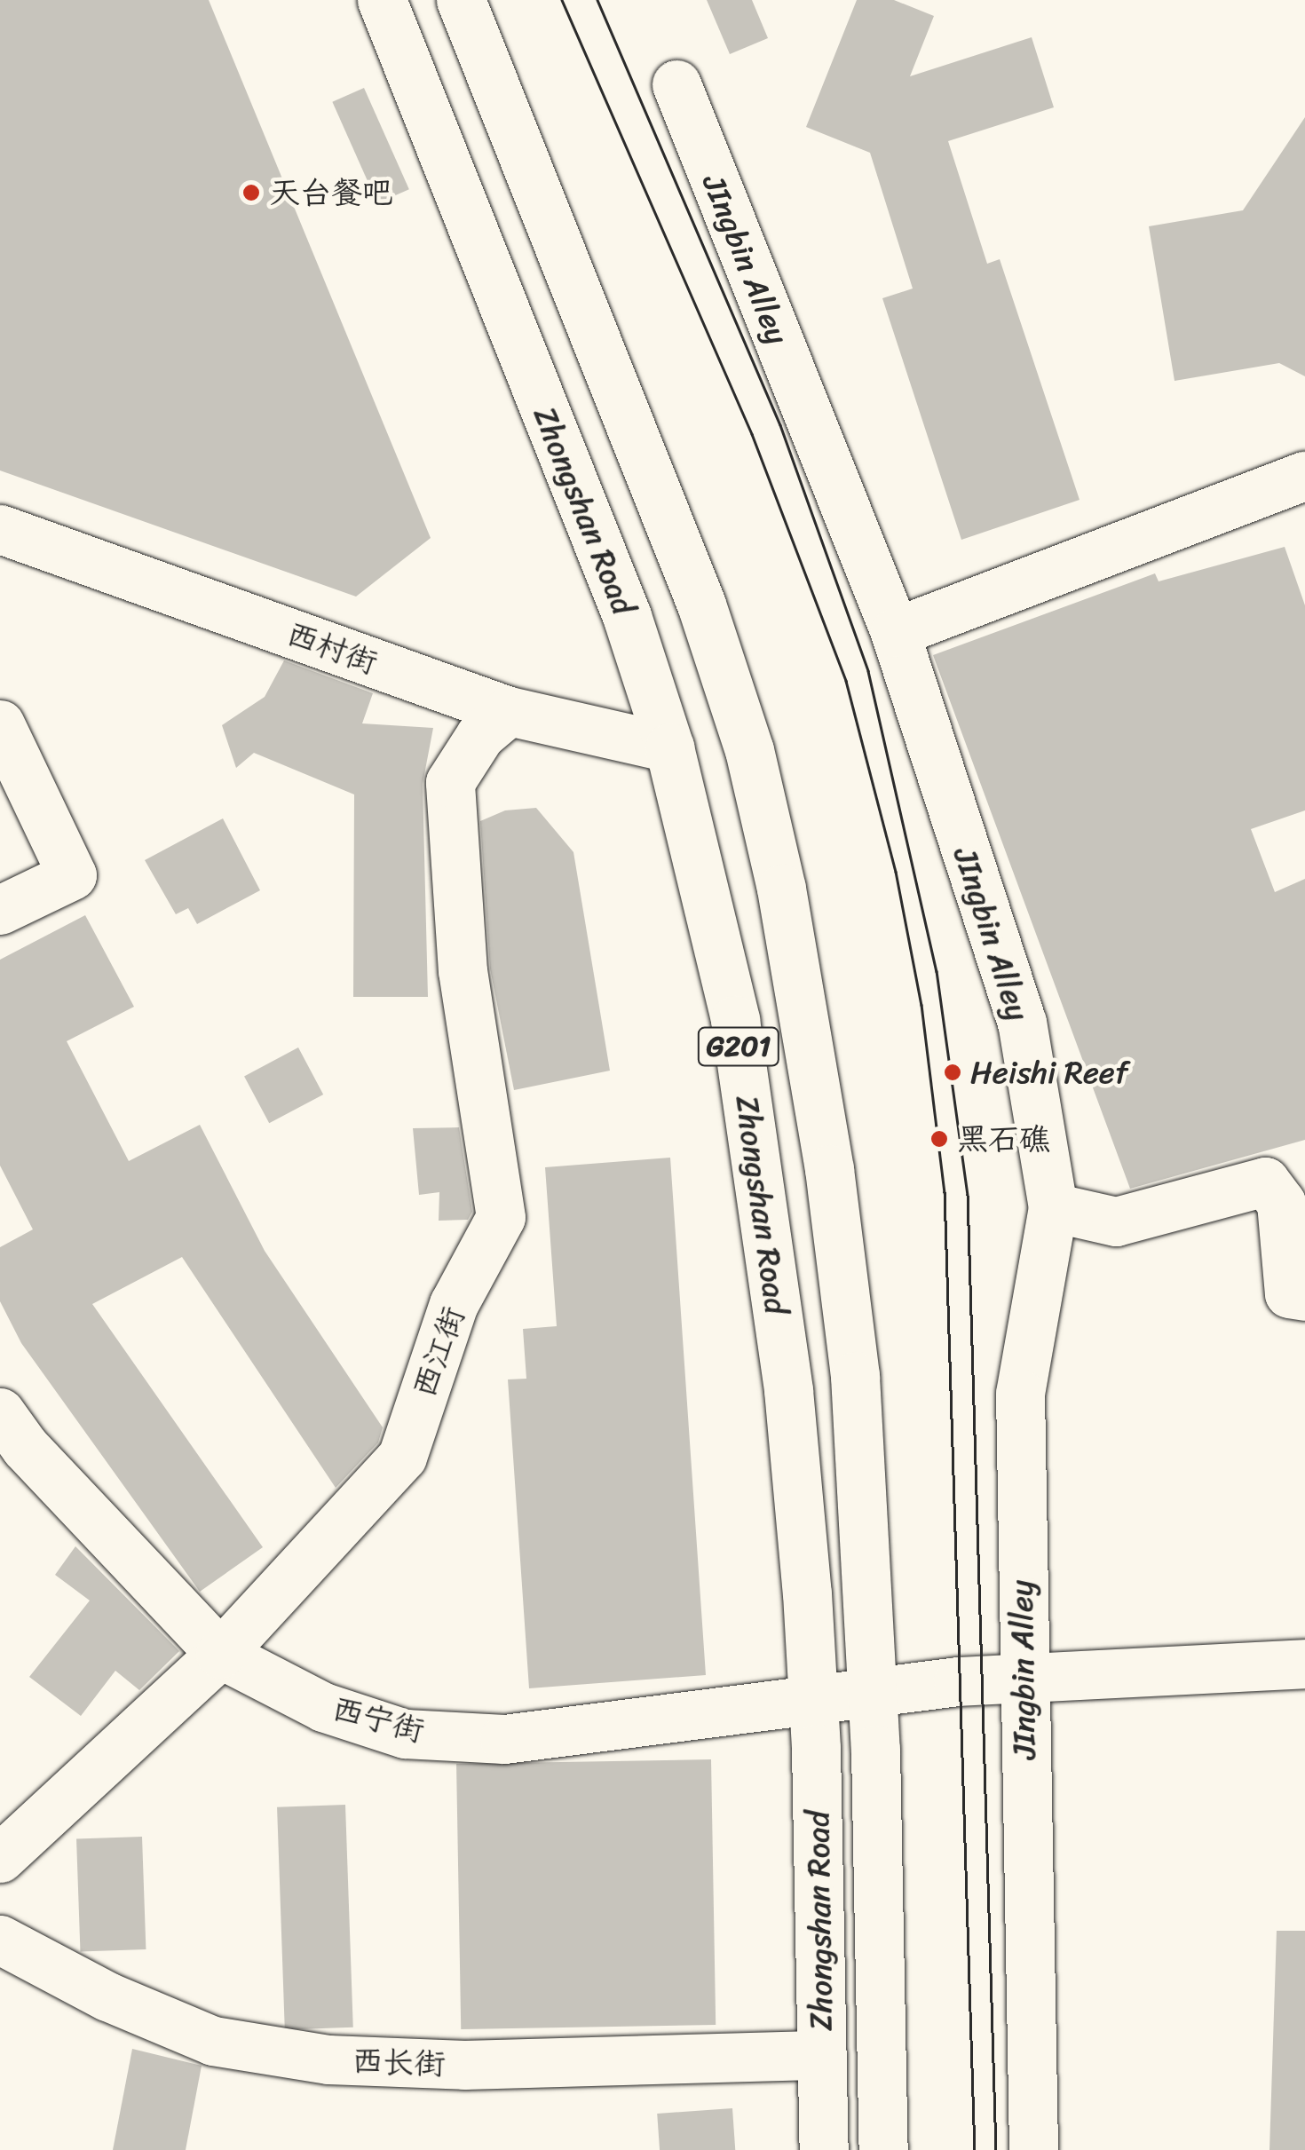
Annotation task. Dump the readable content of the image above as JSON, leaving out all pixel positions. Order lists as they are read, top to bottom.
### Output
{
  "streets": {
    "main road": [
      "JIngbin Alley",
      "Zhongshan Road",
      "西村街",
      "G201",
      "西江街",
      "西宁街",
      "西长街"
    ]
  },
  "crossings": [
    ["JIngbin Alley", "西宁街"],
    ["Zhongshan Road", "西村街"],
    ["Zhongshan Road", "西宁街"],
    ["Zhongshan Road", "西长街"],
    ["西村街", "西江街"],
    ["西江街", "西宁街"]
  ],
  "places": ["天台餐吧", "Heishi Reef", "黑石礁"]
}
